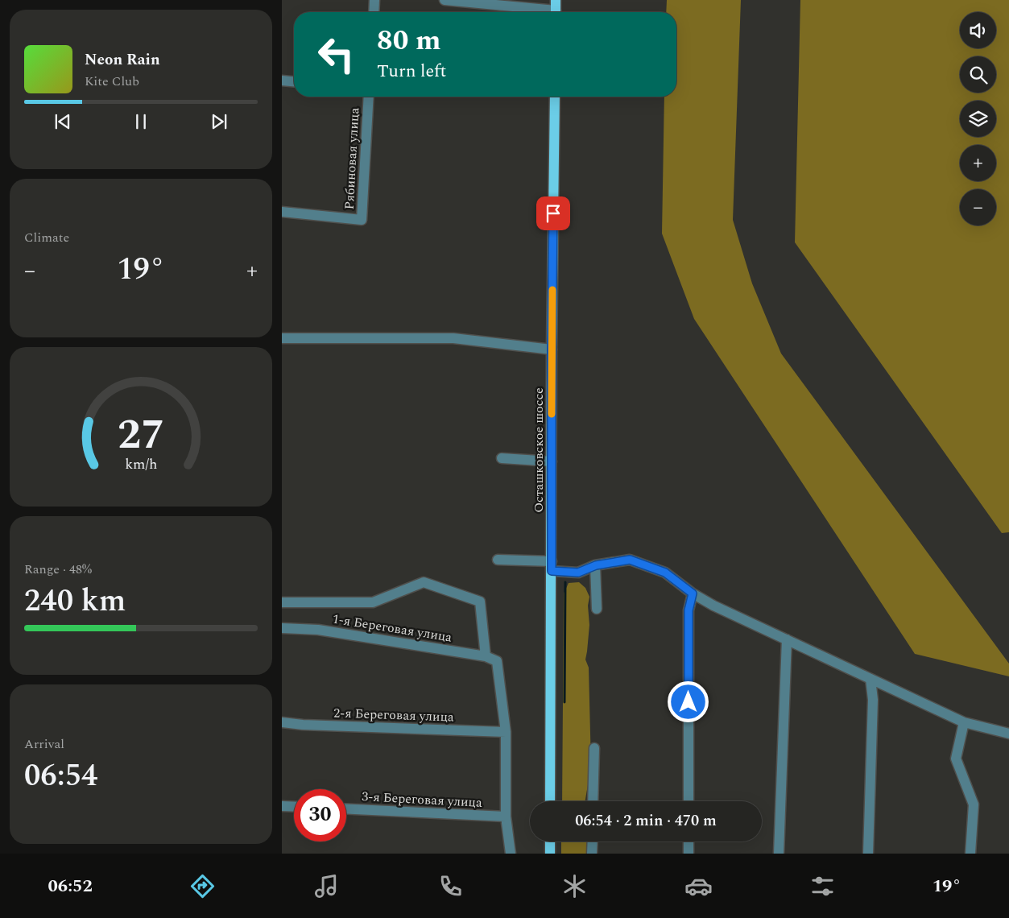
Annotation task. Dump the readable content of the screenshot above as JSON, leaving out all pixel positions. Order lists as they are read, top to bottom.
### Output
{
  "streets": {
    "main road": ["Осташковское шоссе"],
    "street": [
      "Рябиновая улица",
      "1-я Береговая улица",
      "2-я Береговая улица",
      "3-я Береговая улица"
    ]
  },
  "crossings": [
    ["1-я Береговая улица", "2-я Береговая улица"]
  ],
  "page": {
    "map_buttons": ["+", "−"],
    "turn": ["80 m", "Turn left"],
    "song": ["Neon Rain", "Kite Club"],
    "tile": [
      "Climate",
      ["Range · 48%", "240 km"],
      ["Arrival", "06:54"]
    ],
    "heat": ["−", "19°", "+"],
    "limit": "30",
    "trip": "06:54 · 2 min · 470 m",
    "tabs": ["06:52", "19°"],
    "gauge": ["27", "km/h"]
  }
}
